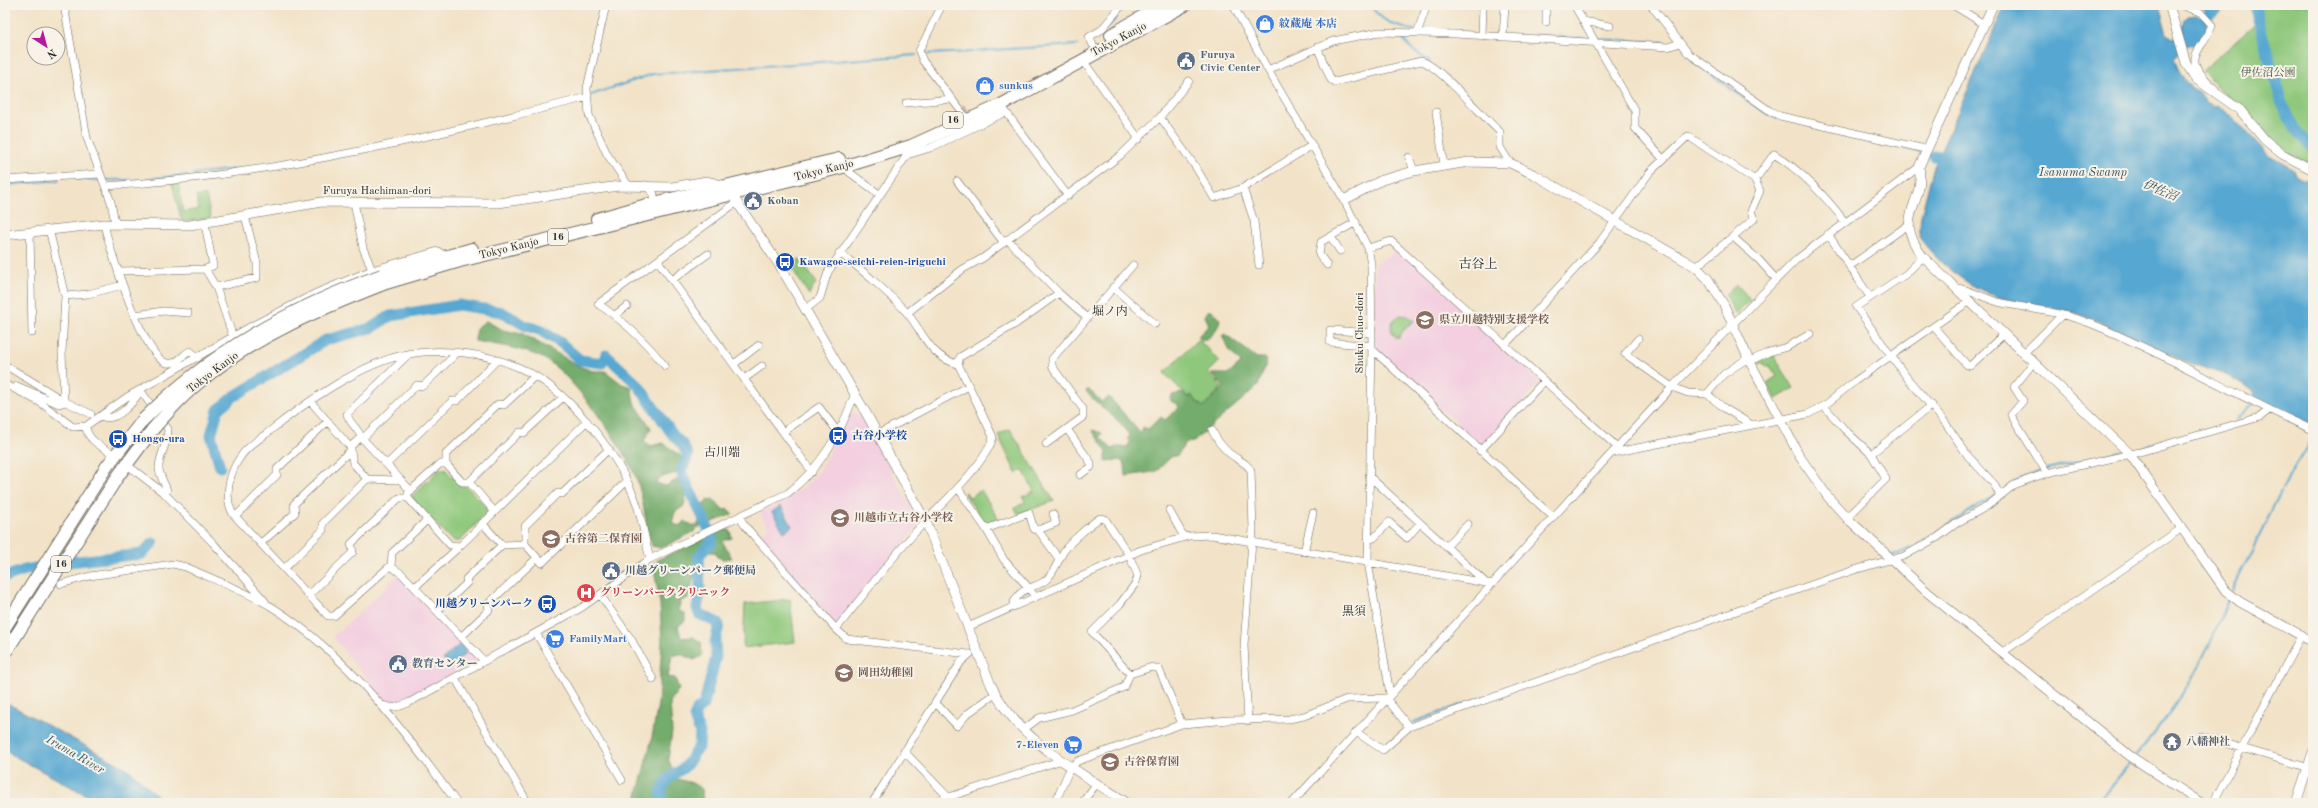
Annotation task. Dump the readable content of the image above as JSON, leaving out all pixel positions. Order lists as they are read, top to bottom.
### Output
{
  "streets": {
    "highway": ["Tokyo Kanjo", "16"],
    "street": ["Furuya Hachiman-dori", "Shuku Chuo-dori"]
  },
  "crossings": [
    ["Tokyo Kanjo", "Furuya Hachiman-dori"]
  ],
  "districts": [
    "古谷上",
    "堀ノ内",
    "古川端",
    "黒須"
  ],
  "water": ["Isanuma Swamp", "伊佐沼", "Iruma River"],
  "parks": ["伊佐沼公園"],
  "places": {
    "shop": ["紋蔵庵 本店", "sunkus"],
    "public building": [
      "Furuya Civic Center",
      "Koban",
      "川越グリーンパーク郵便局",
      "教育センター"
    ],
    "bus stop": [
      "Kawagoe-seichi-reien-iriguchi",
      "古谷小学校",
      "Hongo-ura",
      "川越グリーンパーク"
    ],
    "school or university": [
      "県立川越特別支援学校",
      "川越市立古谷小学校",
      "古谷第二保育園",
      "岡田幼稚園",
      "古谷保育園"
    ],
    "hospital": ["グリーンパーククリニック"],
    "supermarket": ["FamilyMart", "7-Eleven"],
    "temple": ["八幡神社"]
  },
  "north": "bottom right"
}
